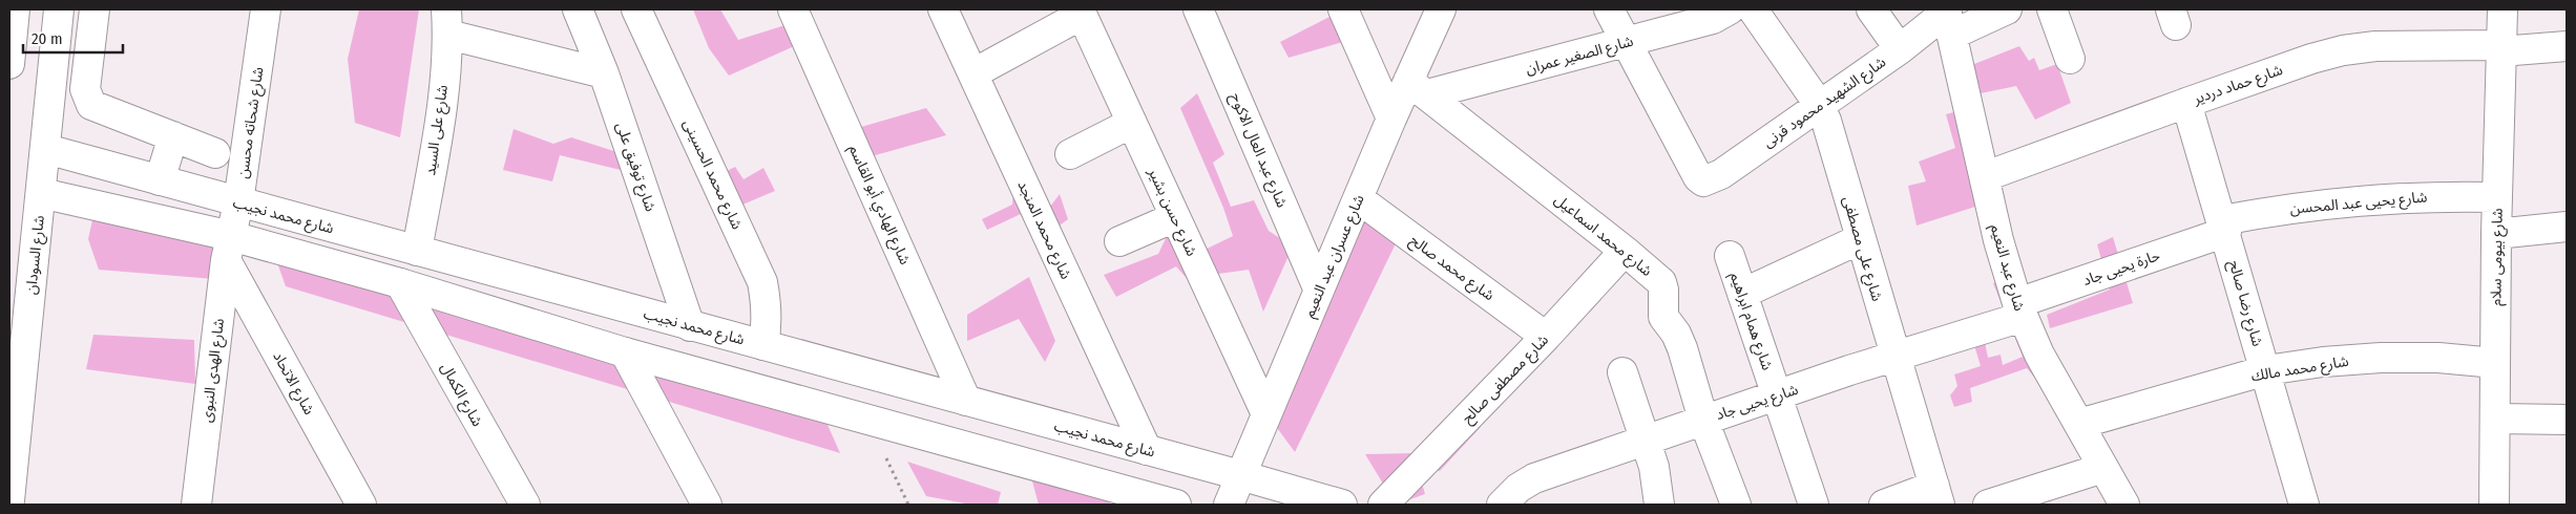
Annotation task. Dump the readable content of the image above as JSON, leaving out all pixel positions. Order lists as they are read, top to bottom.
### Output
{
  "streets": {
    "street": [
      "شارع الصغير عمران",
      "شارع حماد دردير",
      "شارع الشهيد محمود قرنى",
      "شارع شحاته محسن",
      "شارع على السيد",
      "شارع عبد العال الاكوح",
      "شارع توفيق على",
      "شارع محمد الحسينى",
      "شارع يحيى عبد المحسن",
      "شارع الهادي أبو القاسم",
      "شارع حسن بشير",
      "شارع محمد نجيب",
      "شارع محمد المنجد",
      "شارع محمد اسماعيل",
      "شارع على مصطفى",
      "شارع السودان",
      "شارع عسران عبد النعيم",
      "شارع بيومى سلام",
      "شارع محمد صالح",
      "شارع عبد النعيم",
      "حارة يحيى جاد",
      "شارع رضا صالح",
      "شارع همام ابراهيم",
      "شارع محمد مالك",
      "شارع الهدى النبوى",
      "شارع مصطفى صالح",
      "شارع الاتحاد",
      "شارع الكمال",
      "شارع يحيى جاد"
    ]
  },
  "crossings": [
    ["شارع الصغير عمران", "شارع الشهيد محمود قرنى"],
    ["شارع الصغير عمران", "شارع محمد اسماعيل"],
    ["شارع الصغير عمران", "شارع عسران عبد النعيم"],
    ["شارع حماد دردير", "شارع بيومى سلام"],
    ["شارع حماد دردير", "شارع عبد النعيم"],
    ["شارع حماد دردير", "شارع رضا صالح"],
    ["شارع الشهيد محمود قرنى", "شارع على مصطفى"],
    ["شارع الشهيد محمود قرنى", "شارع عبد النعيم"],
    ["شارع شحاته محسن", "شارع محمد نجيب"],
    ["شارع شحاته محسن", "شارع الهدى النبوى"],
    ["شارع شحاته محسن", "شارع الاتحاد"],
    ["شارع على السيد", "شارع محمد نجيب"],
    ["شارع عبد العال الاكوح", "شارع عسران عبد النعيم"],
    ["شارع توفيق على", "شارع محمد نجيب"],
    ["شارع محمد الحسينى", "شارع محمد نجيب"],
    ["شارع يحيى عبد المحسن", "شارع بيومى سلام"],
    ["شارع يحيى عبد المحسن", "حارة يحيى جاد"],
    ["شارع يحيى عبد المحسن", "شارع رضا صالح"],
    ["شارع الهادي أبو القاسم", "شارع محمد نجيب"],
    ["شارع حسن بشير", "شارع عسران عبد النعيم"],
    ["شارع محمد نجيب", "شارع محمد المنجد"],
    ["شارع محمد نجيب", "شارع السودان"],
    ["شارع محمد نجيب", "شارع عسران عبد النعيم"],
    ["شارع محمد اسماعيل", "شارع عسران عبد النعيم"],
    ["شارع محمد اسماعيل", "شارع مصطفى صالح"],
    ["شارع محمد اسماعيل", "شارع يحيى جاد"],
    ["شارع على مصطفى", "شارع يحيى جاد"],
    ["شارع عسران عبد النعيم", "شارع محمد صالح"],
    ["شارع بيومى سلام", "شارع محمد مالك"],
    ["شارع محمد صالح", "شارع مصطفى صالح"],
    ["شارع عبد النعيم", "حارة يحيى جاد"],
    ["شارع عبد النعيم", "شارع محمد مالك"],
    ["شارع عبد النعيم", "شارع يحيى جاد"],
    ["حارة يحيى جاد", "شارع رضا صالح"],
    ["حارة يحيى جاد", "شارع يحيى جاد"],
    ["شارع رضا صالح", "شارع محمد مالك"],
    ["شارع همام ابراهيم", "شارع يحيى جاد"],
    ["شارع الهدى النبوى", "شارع الاتحاد"]
  ],
  "scale_bar": "20 m"
}
